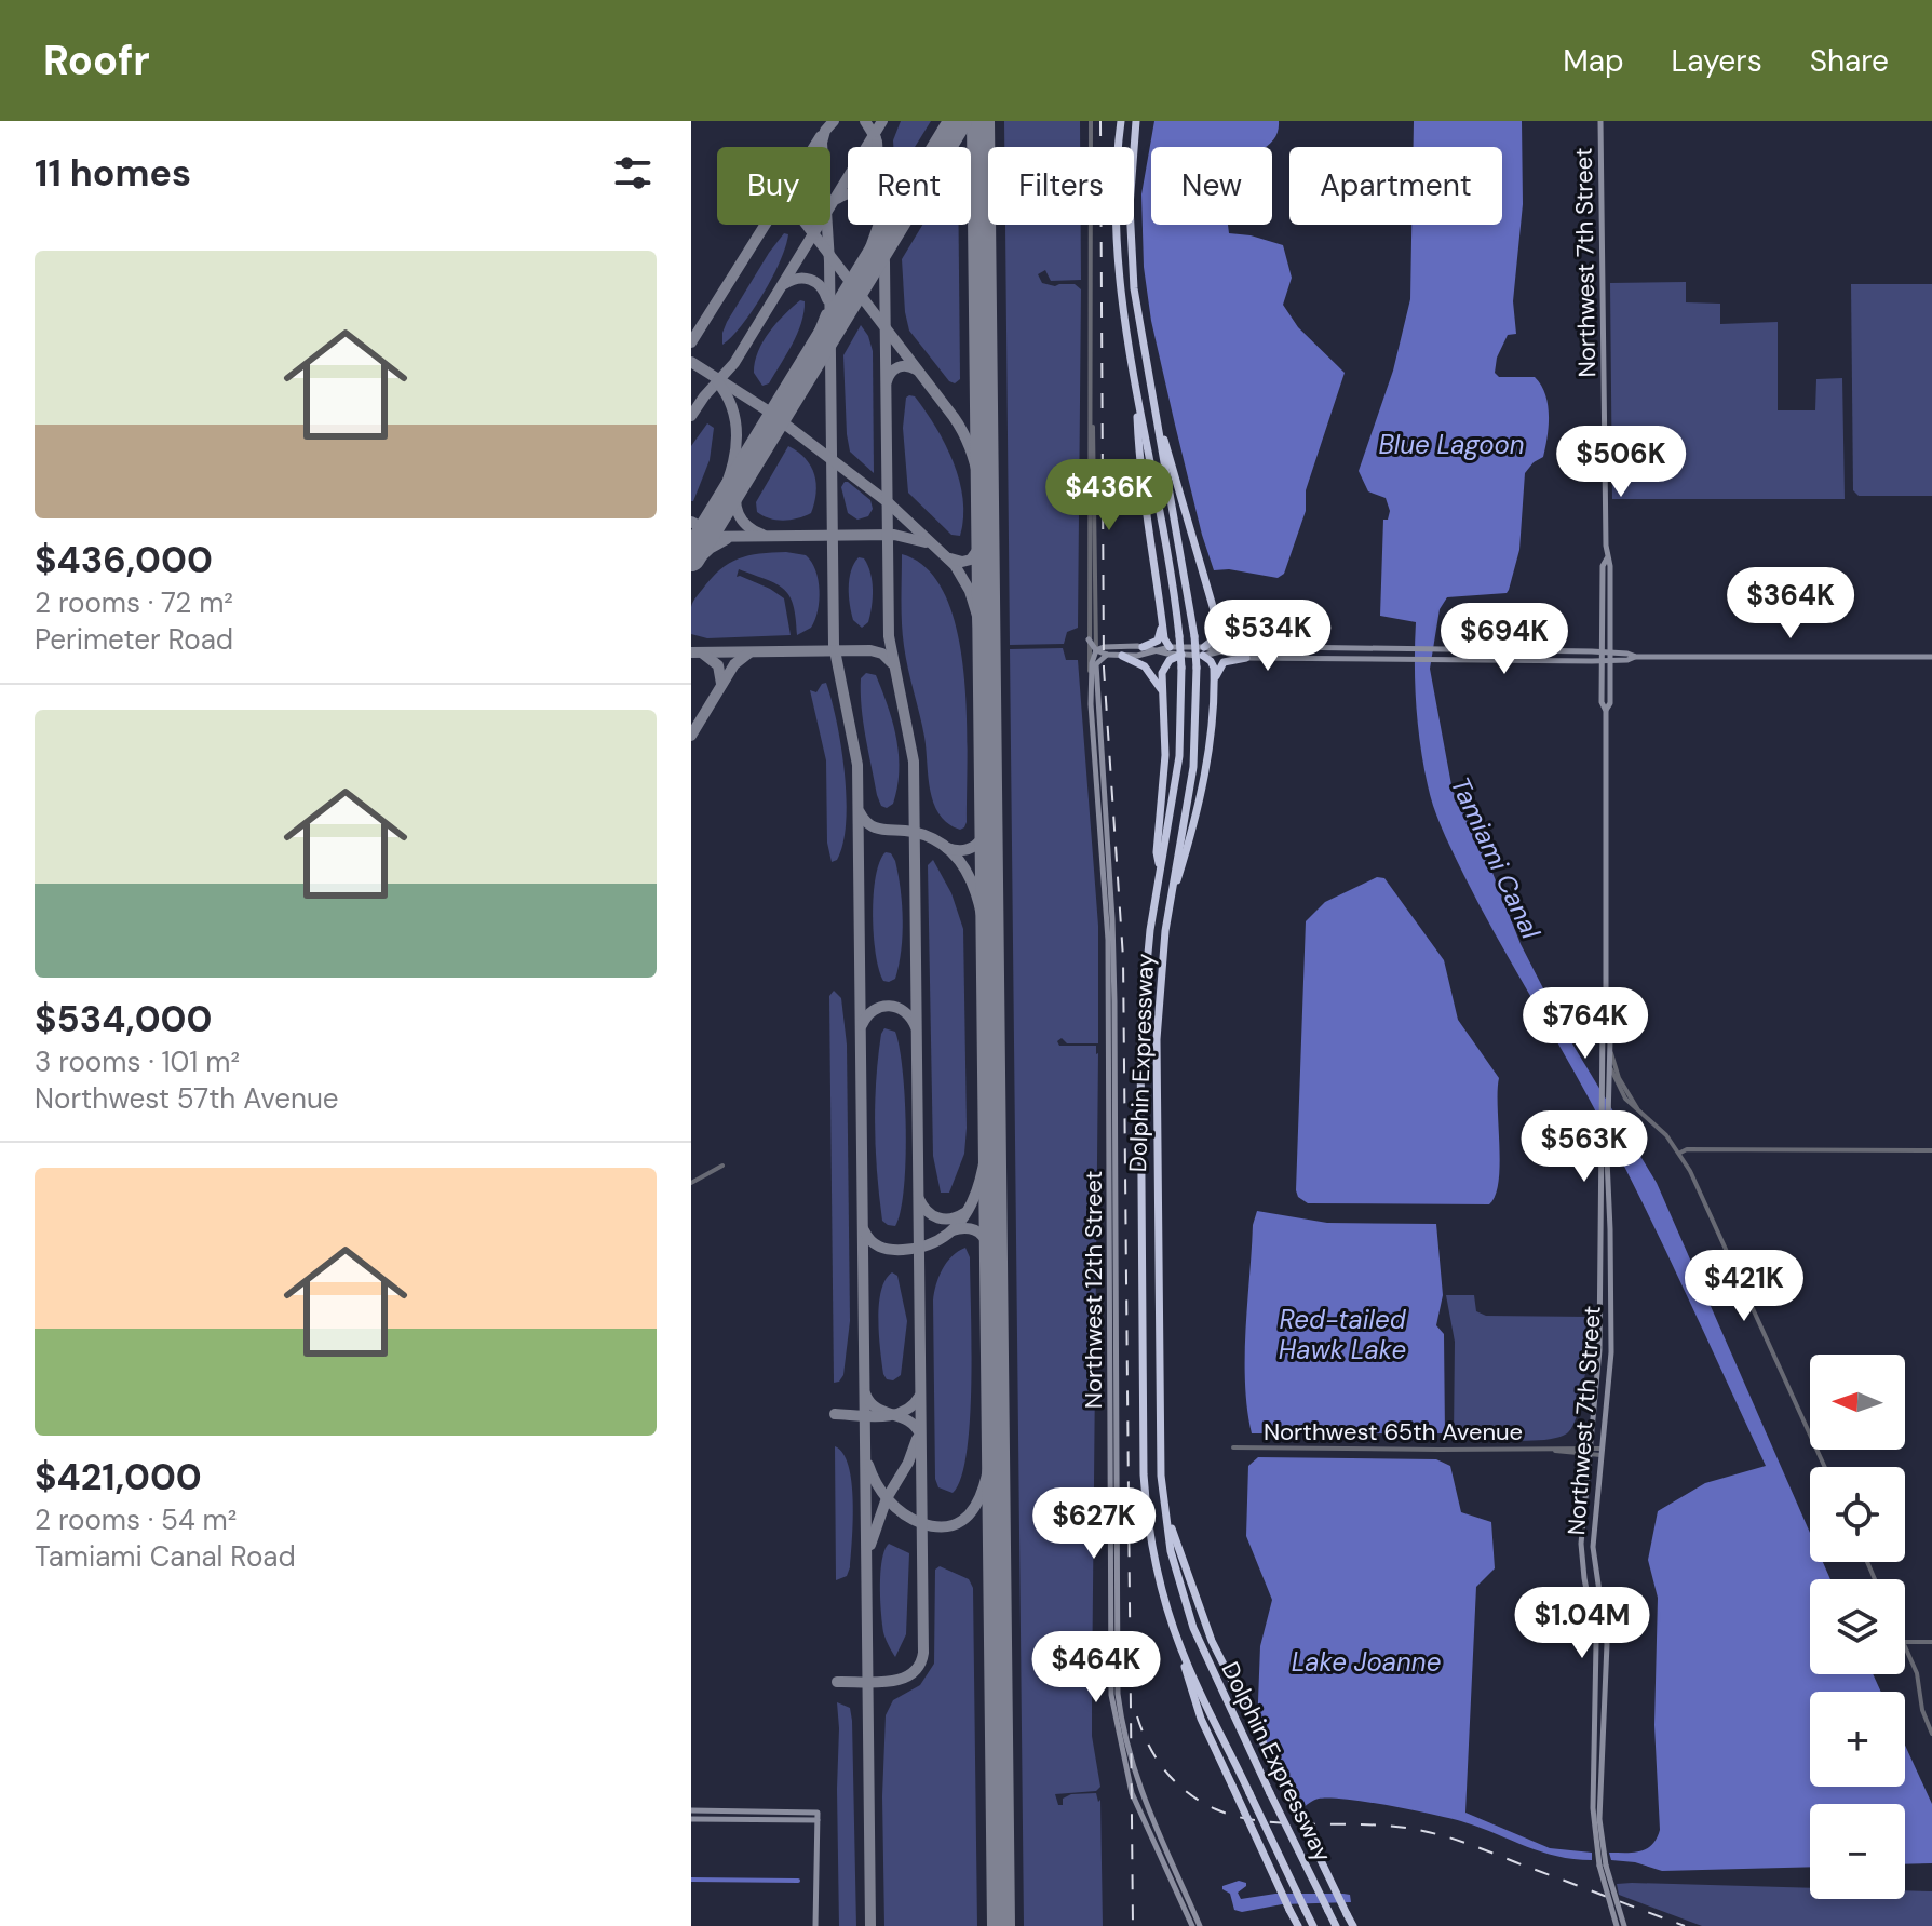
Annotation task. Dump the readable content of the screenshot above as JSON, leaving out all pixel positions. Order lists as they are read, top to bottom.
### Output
{
  "streets": {
    "highway": ["Dolphin Expressway"],
    "main road": ["Northwest 7th Street", "Northwest 12th Street"],
    "street": ["Northwest 65th Avenue"]
  },
  "crossings": [
    ["Northwest 7th Street", "Northwest 65th Avenue"]
  ],
  "water": [
    "Blue Lagoon",
    "Tamiami Canal",
    "Red-tailed Hawk Lake",
    "Lake Joanne"
  ],
  "north": "left",
  "page": {
    "header": "Roofr",
    "nav": ["Map", "Layers", "Share"],
    "heading": "11 homes",
    "chip": [
      "Buy",
      "Rent",
      "Filters",
      "New",
      "Apartment"
    ],
    "list": [
      {
        "name": "$436,000",
        "note": "2 rooms · 72 m² · Perimeter Road"
      },
      {
        "name": "$534,000",
        "note": "3 rooms · 101 m² · Northwest 57th Avenue"
      },
      {
        "name": "$421,000",
        "note": "2 rooms · 54 m² · Tamiami Canal Road"
      }
    ],
    "price": [
      "$506K",
      "$436K",
      "$364K",
      "$534K",
      "$694K",
      "$764K",
      "$563K",
      "$421K",
      "$627K",
      "$1.04M",
      "$464K"
    ],
    "map_buttons": ["+", "−"]
  }
}
